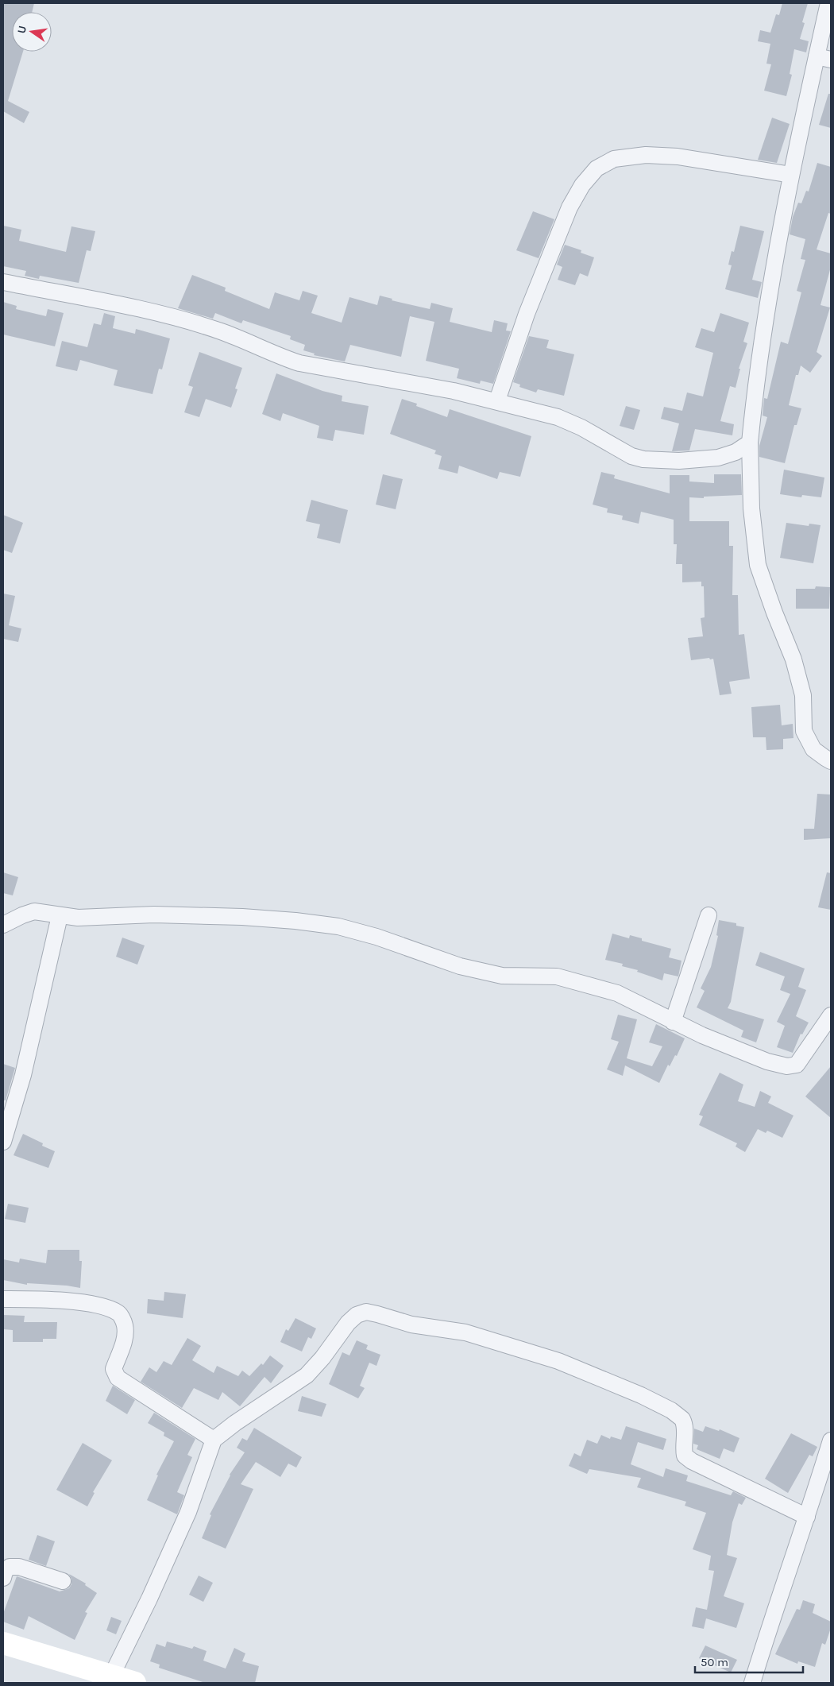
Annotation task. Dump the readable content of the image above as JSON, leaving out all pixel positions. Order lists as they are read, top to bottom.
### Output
{
  "scale_bar": "50 m",
  "north": "left"
}
